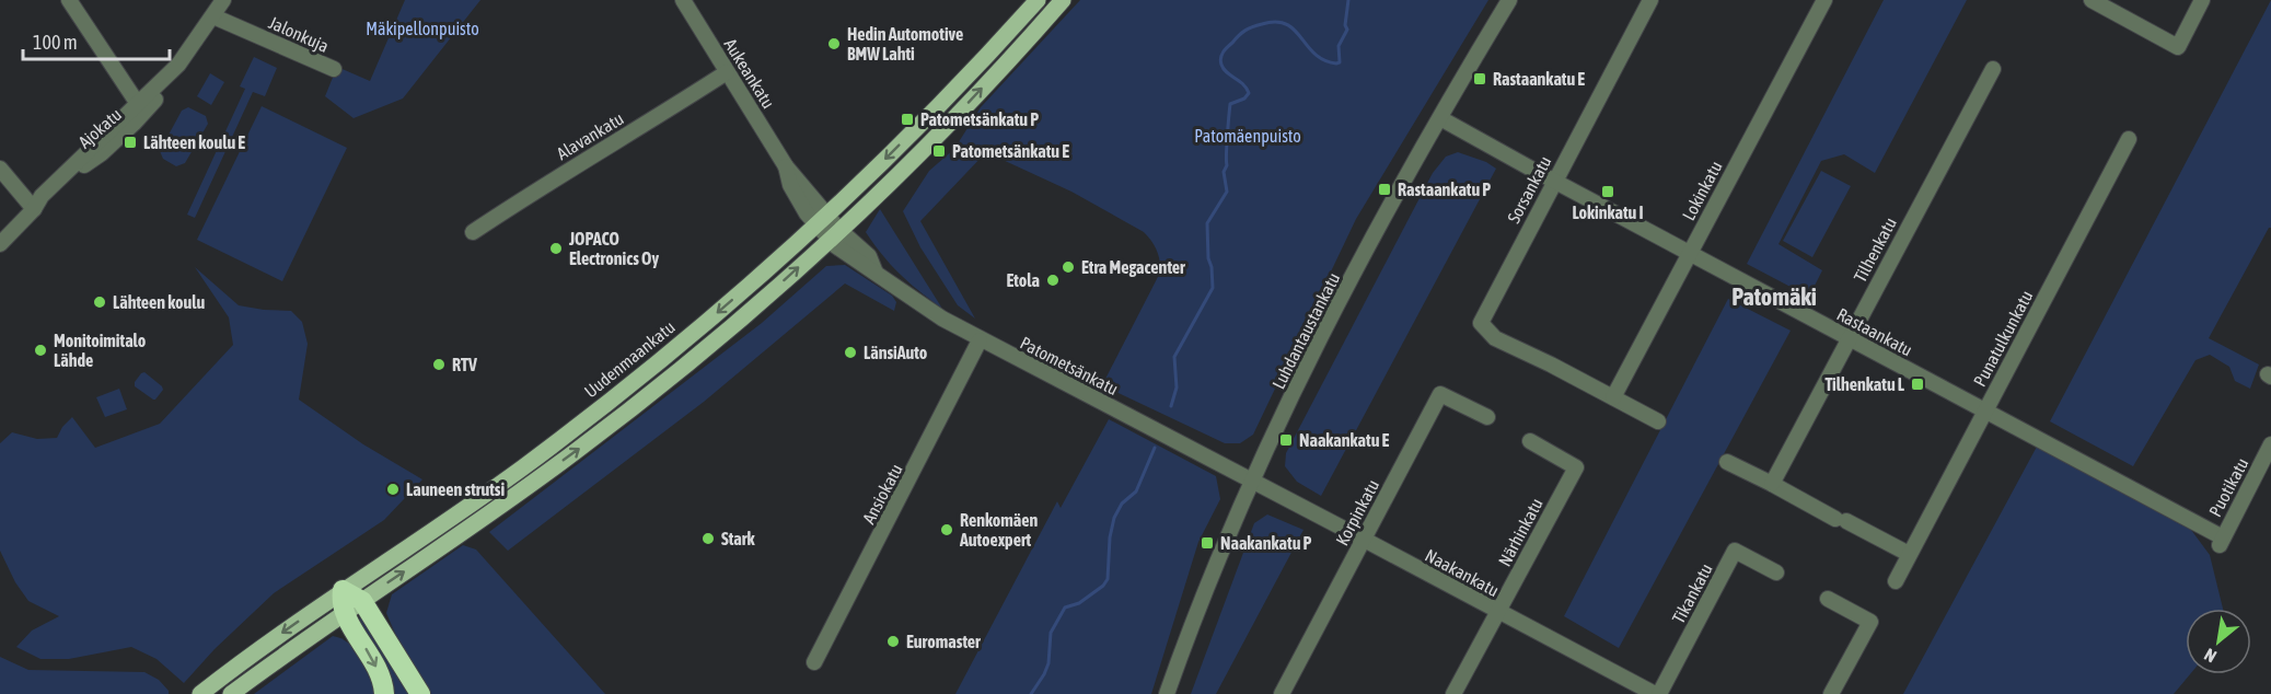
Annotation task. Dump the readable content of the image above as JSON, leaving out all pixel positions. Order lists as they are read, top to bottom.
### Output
{
  "streets": {
    "main road": ["Uudenmaankatu"],
    "street": [
      "Jalonkuja",
      "Aukeankatu",
      "Ajokatu",
      "Alavankatu",
      "Sorsankatu",
      "Lokinkatu",
      "Tilhenkatu",
      "Luhdantaustankatu",
      "Rastaankatu",
      "Punatulkunkatu",
      "Patometsänkatu",
      "Puotikatu",
      "Ansiokatu",
      "Korpinkatu",
      "Närhinkatu",
      "Naakankatu",
      "Tikankatu"
    ]
  },
  "crossings": [
    ["Jalonkuja", "Ajokatu"],
    ["Aukeankatu", "Alavankatu"],
    ["Aukeankatu", "Uudenmaankatu"],
    ["Aukeankatu", "Patometsänkatu"],
    ["Sorsankatu", "Lokinkatu"],
    ["Sorsankatu", "Rastaankatu"],
    ["Lokinkatu", "Rastaankatu"],
    ["Tilhenkatu", "Rastaankatu"],
    ["Luhdantaustankatu", "Rastaankatu"],
    ["Luhdantaustankatu", "Patometsänkatu"],
    ["Luhdantaustankatu", "Naakankatu"],
    ["Rastaankatu", "Punatulkunkatu"],
    ["Rastaankatu", "Puotikatu"],
    ["Uudenmaankatu", "Patometsänkatu"],
    ["Patometsänkatu", "Ansiokatu"],
    ["Patometsänkatu", "Naakankatu"],
    ["Korpinkatu", "Naakankatu"],
    ["Närhinkatu", "Naakankatu"],
    ["Naakankatu", "Tikankatu"]
  ],
  "districts": ["Patomäki"],
  "parks": ["Mäkipellonpuisto", "Patomäenpuisto"],
  "places": {
    "other": [
      "Hedin Automotive BMW Lahti",
      "JOPACO Electronics Oy",
      "Etra Megacenter",
      "Etola",
      "Lähteen koulu",
      "Monitoimitalo Lähde",
      "LänsiAuto",
      "RTV",
      "Launeen strutsi",
      "Renkomäen Autoexpert",
      "Stark",
      "Euromaster"
    ],
    "transit": [
      "Rastaankatu E",
      "Patometsänkatu P",
      "Lähteen koulu E",
      "Patometsänkatu E",
      "Rastaankatu P",
      "Lokinkatu I",
      "Tilhenkatu L",
      "Naakankatu E",
      "Naakankatu P"
    ]
  },
  "scale_bar": "100 m",
  "north": "bottom left"
}
